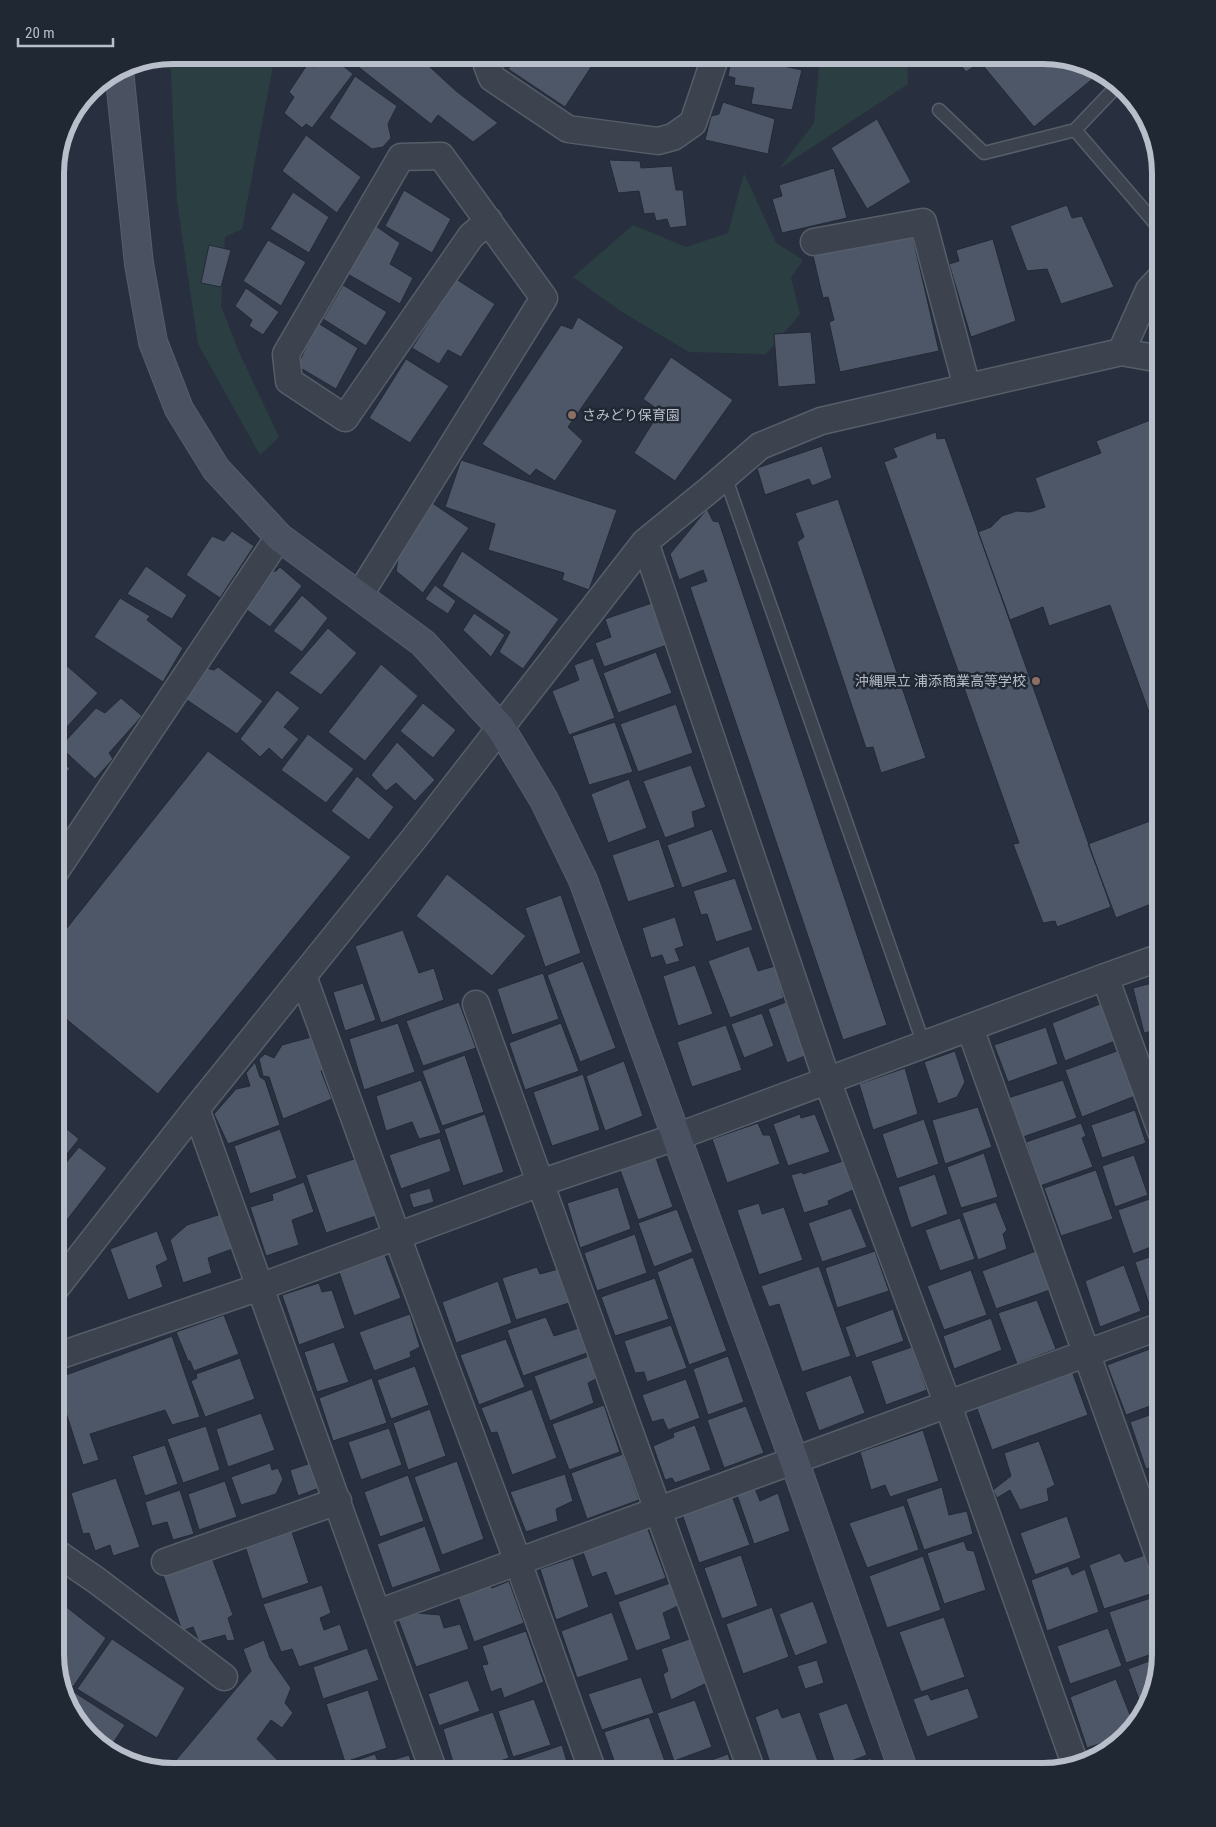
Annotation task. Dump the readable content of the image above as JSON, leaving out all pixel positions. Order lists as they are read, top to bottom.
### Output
{
  "places": ["さみどり保育園", "沖縄県立 浦添商業高等学校"],
  "scale_bar": "20 m"
}
